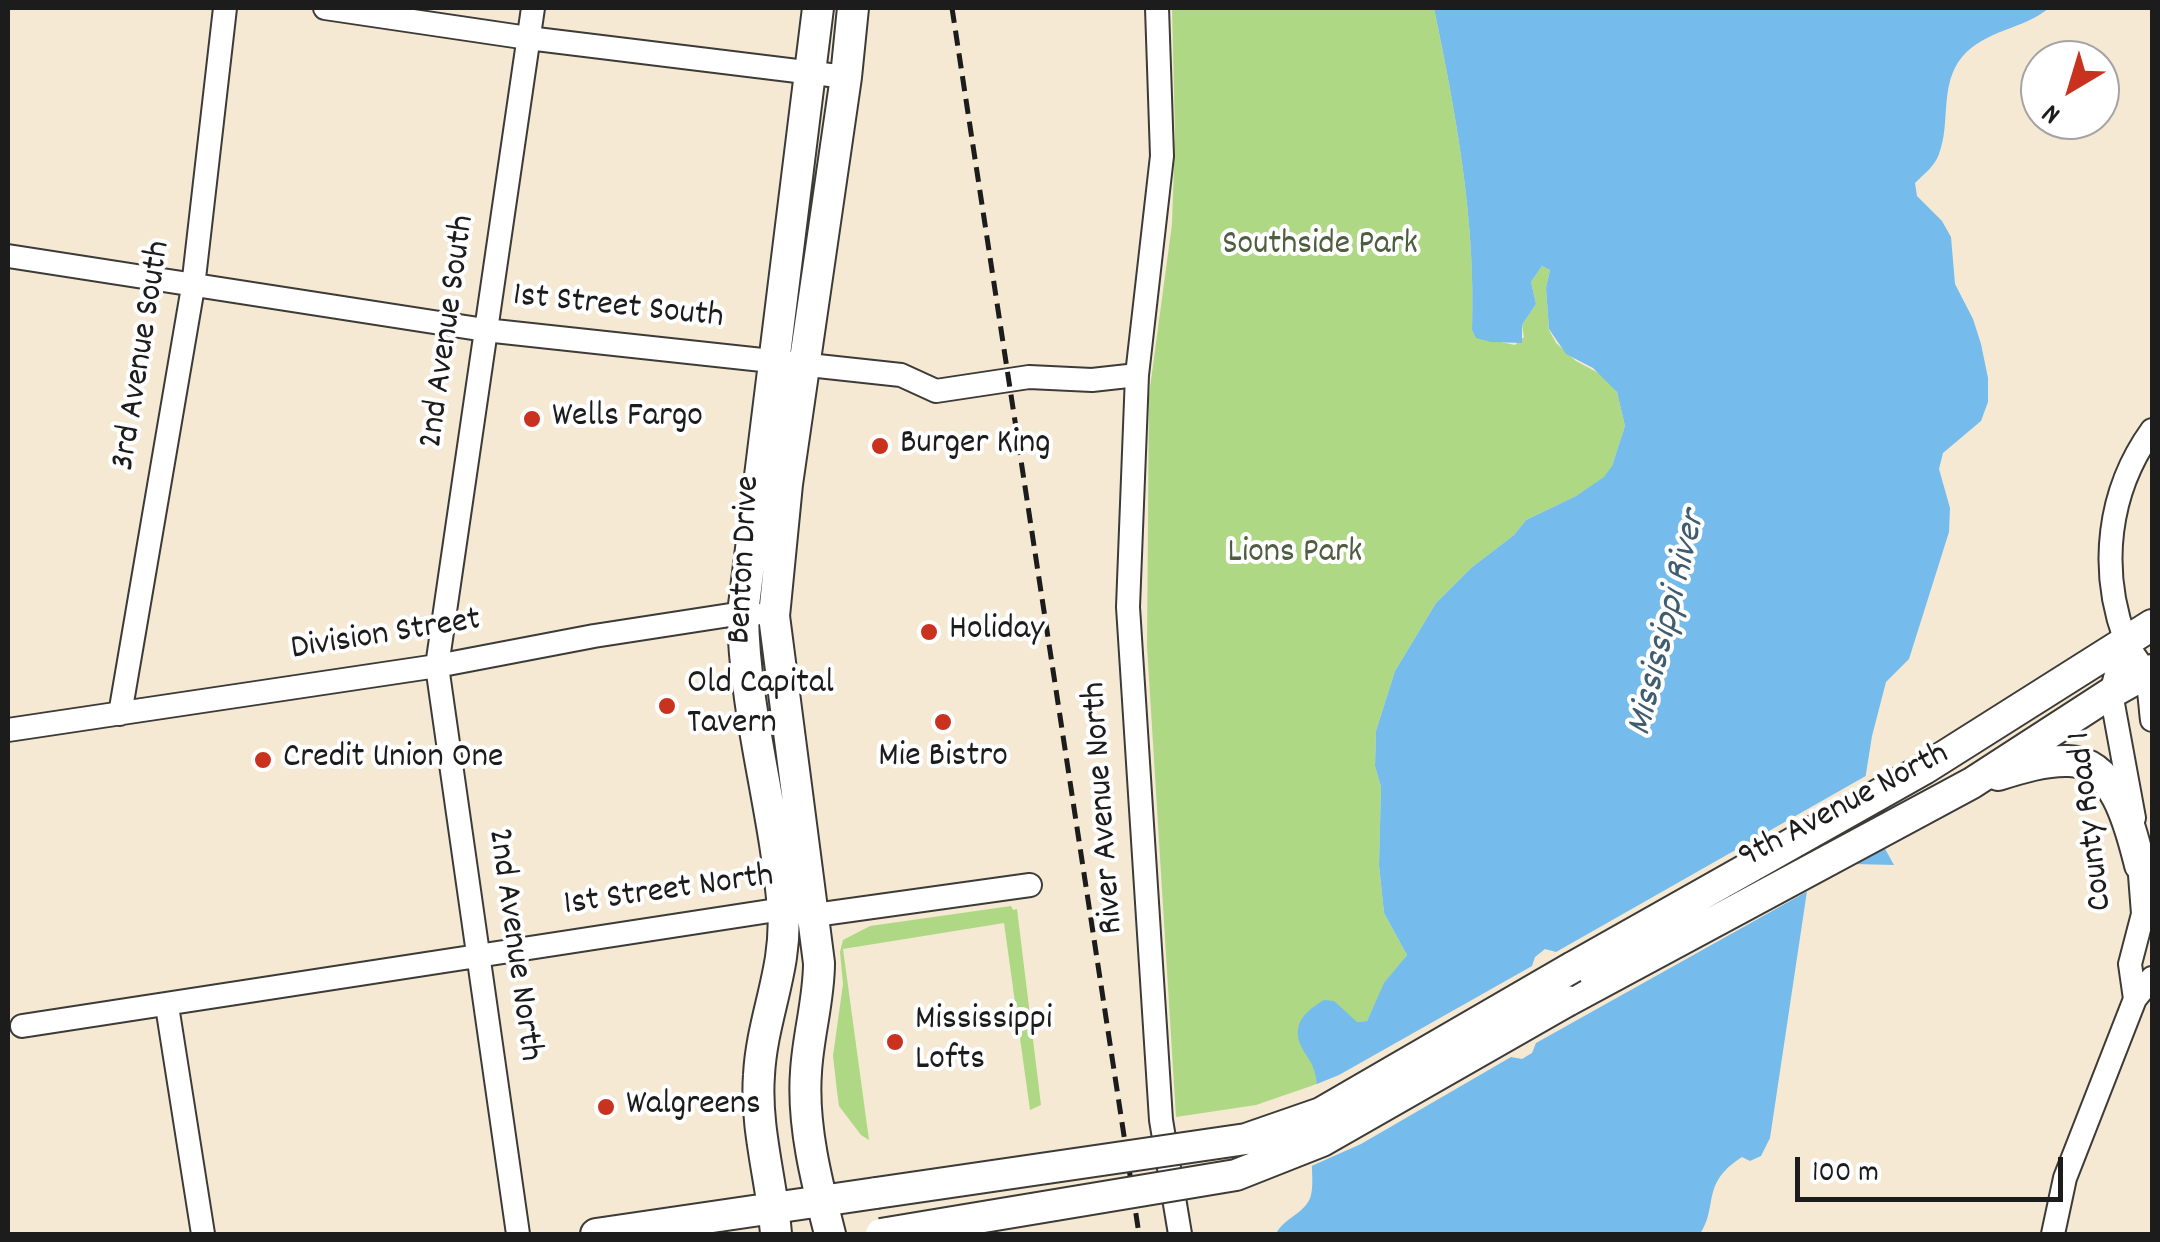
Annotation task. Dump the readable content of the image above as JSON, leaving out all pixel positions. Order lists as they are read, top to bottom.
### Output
{
  "streets": {
    "main road": ["Benton Drive", "9th Avenue North"],
    "street": [
      "1st Street South",
      "2nd Avenue South",
      "3rd Avenue South",
      "Division Street",
      "River Avenue North",
      "County Road 1",
      "1st Street North",
      "2nd Avenue North"
    ]
  },
  "crossings": [
    ["1st Street South", "2nd Avenue South"],
    ["1st Street South", "3rd Avenue South"],
    ["1st Street South", "Benton Drive"],
    ["1st Street South", "River Avenue North"],
    ["2nd Avenue South", "Division Street"],
    ["2nd Avenue South", "2nd Avenue North"],
    ["3rd Avenue South", "Division Street"],
    ["Benton Drive", "Division Street"],
    ["Benton Drive", "9th Avenue North"],
    ["Benton Drive", "1st Street North"],
    ["Division Street", "2nd Avenue North"],
    ["9th Avenue North", "County Road 1"],
    ["1st Street North", "2nd Avenue North"]
  ],
  "water": ["Mississippi River"],
  "parks": ["Southside Park", "Lions Park"],
  "places": [
    "Wells Fargo",
    "Burger King",
    "Holiday",
    "Old Capital Tavern",
    "Mie Bistro",
    "Credit Union One",
    "Mississippi Lofts",
    "Walgreens"
  ],
  "scale_bar": "100 m",
  "north": "bottom left"
}
